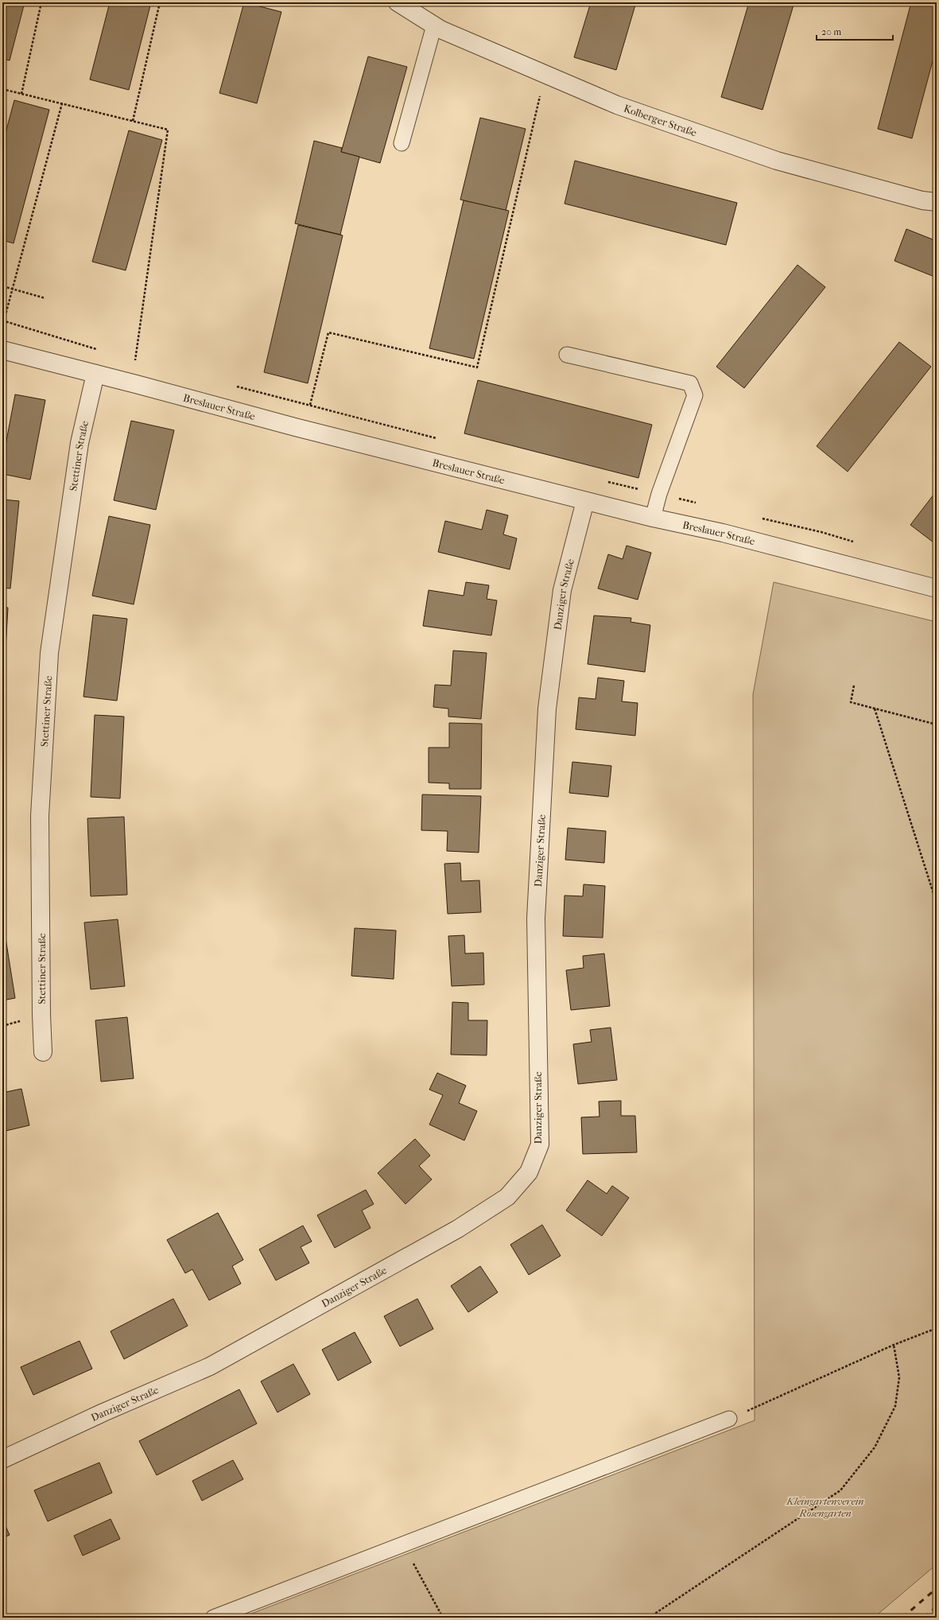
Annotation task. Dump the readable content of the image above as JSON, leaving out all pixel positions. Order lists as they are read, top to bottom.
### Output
{
  "streets": {
    "street": [
      "Kolberger Straße",
      "Breslauer Straße",
      "Stettiner Straße",
      "Danziger Straße"
    ]
  },
  "crossings": [
    ["Breslauer Straße", "Stettiner Straße"],
    ["Breslauer Straße", "Danziger Straße"]
  ],
  "parks": ["Kleingartenverein Rosengarten"],
  "scale_bar": "20 m"
}
